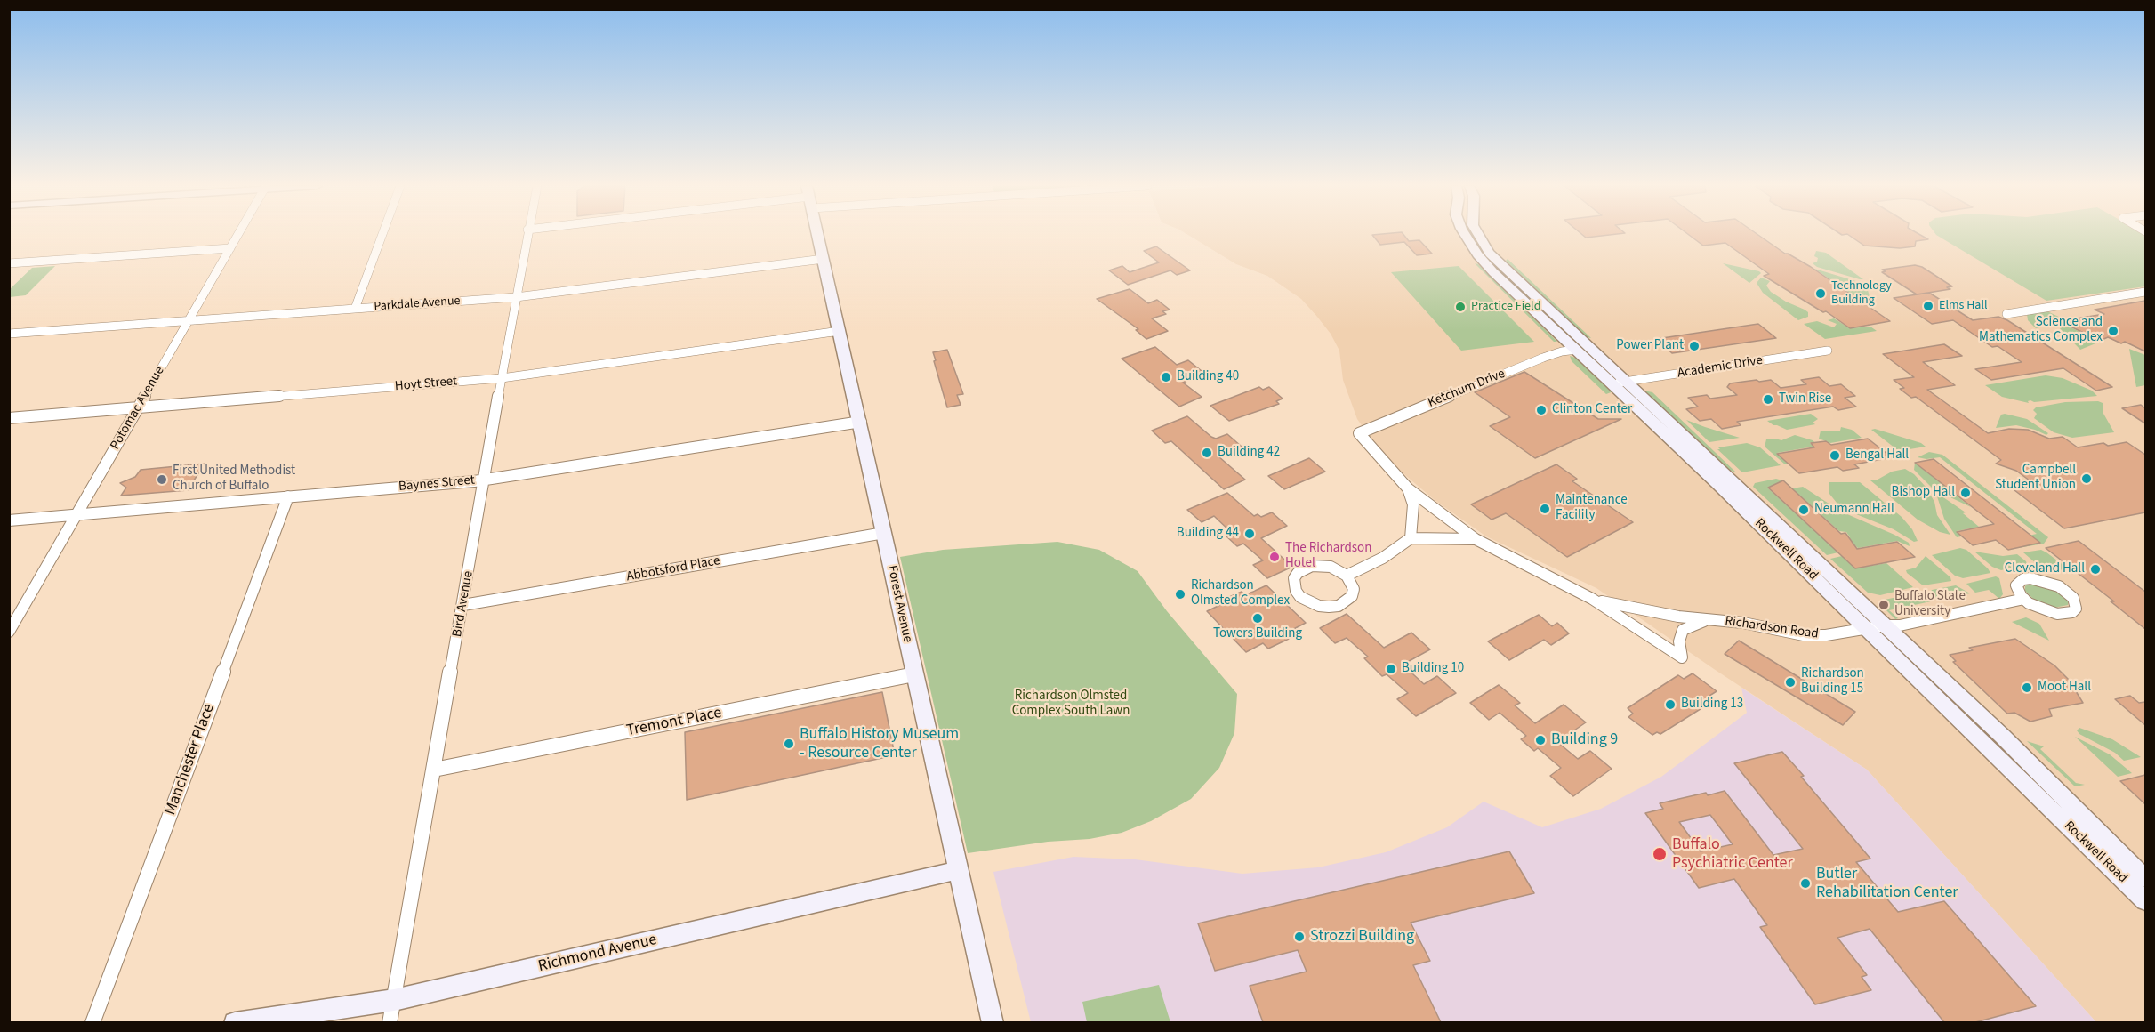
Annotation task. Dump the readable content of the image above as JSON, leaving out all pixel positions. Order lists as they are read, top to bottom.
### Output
{
  "streets": {
    "street": [
      "Parkdale Avenue",
      "Academic Drive",
      "Hoyt Street",
      "Ketchum Drive",
      "Potomac Avenue",
      "Baynes Street",
      "Rockwell Road",
      "Abbotsford Place",
      "Bird Avenue",
      "Forest Avenue",
      "Richardson Road",
      "Tremont Place",
      "Manchester Place",
      "Richmond Avenue"
    ]
  },
  "crossings": [
    ["Parkdale Avenue", "Potomac Avenue"],
    ["Parkdale Avenue", "Bird Avenue"],
    ["Parkdale Avenue", "Forest Avenue"],
    ["Academic Drive", "Rockwell Road"],
    ["Hoyt Street", "Potomac Avenue"],
    ["Hoyt Street", "Bird Avenue"],
    ["Hoyt Street", "Forest Avenue"],
    ["Ketchum Drive", "Rockwell Road"],
    ["Potomac Avenue", "Baynes Street"],
    ["Baynes Street", "Bird Avenue"],
    ["Baynes Street", "Forest Avenue"],
    ["Baynes Street", "Manchester Place"],
    ["Rockwell Road", "Richardson Road"],
    ["Abbotsford Place", "Bird Avenue"],
    ["Abbotsford Place", "Forest Avenue"],
    ["Bird Avenue", "Tremont Place"],
    ["Bird Avenue", "Richmond Avenue"],
    ["Forest Avenue", "Tremont Place"],
    ["Forest Avenue", "Richmond Avenue"]
  ],
  "parks": ["Richardson Olmsted Complex South Lawn"],
  "places": [
    "Technology Building",
    "Elms Hall",
    "Practice Field",
    "Science and Mathematics Complex",
    "Power Plant",
    "Building 40",
    "Twin Rise",
    "Clinton Center",
    "Building 42",
    "Bengal Hall",
    "Campbell Student Union",
    "First United Methodist Church of Buffalo",
    "Bishop Hall",
    "Maintenance Facility",
    "Neumann Hall",
    "Building 44",
    "The Richardson Hotel",
    "Cleveland Hall",
    "Richardson Olmsted Complex",
    "Buffalo State University",
    "Towers Building",
    "Building 10",
    "Richardson Building 15",
    "Moot Hall",
    "Building 13",
    "Building 9",
    "Buffalo History Museum - Resource Center",
    "Buffalo Psychiatric Center",
    "Butler Rehabilitation Center",
    "Strozzi Building"
  ]
}
